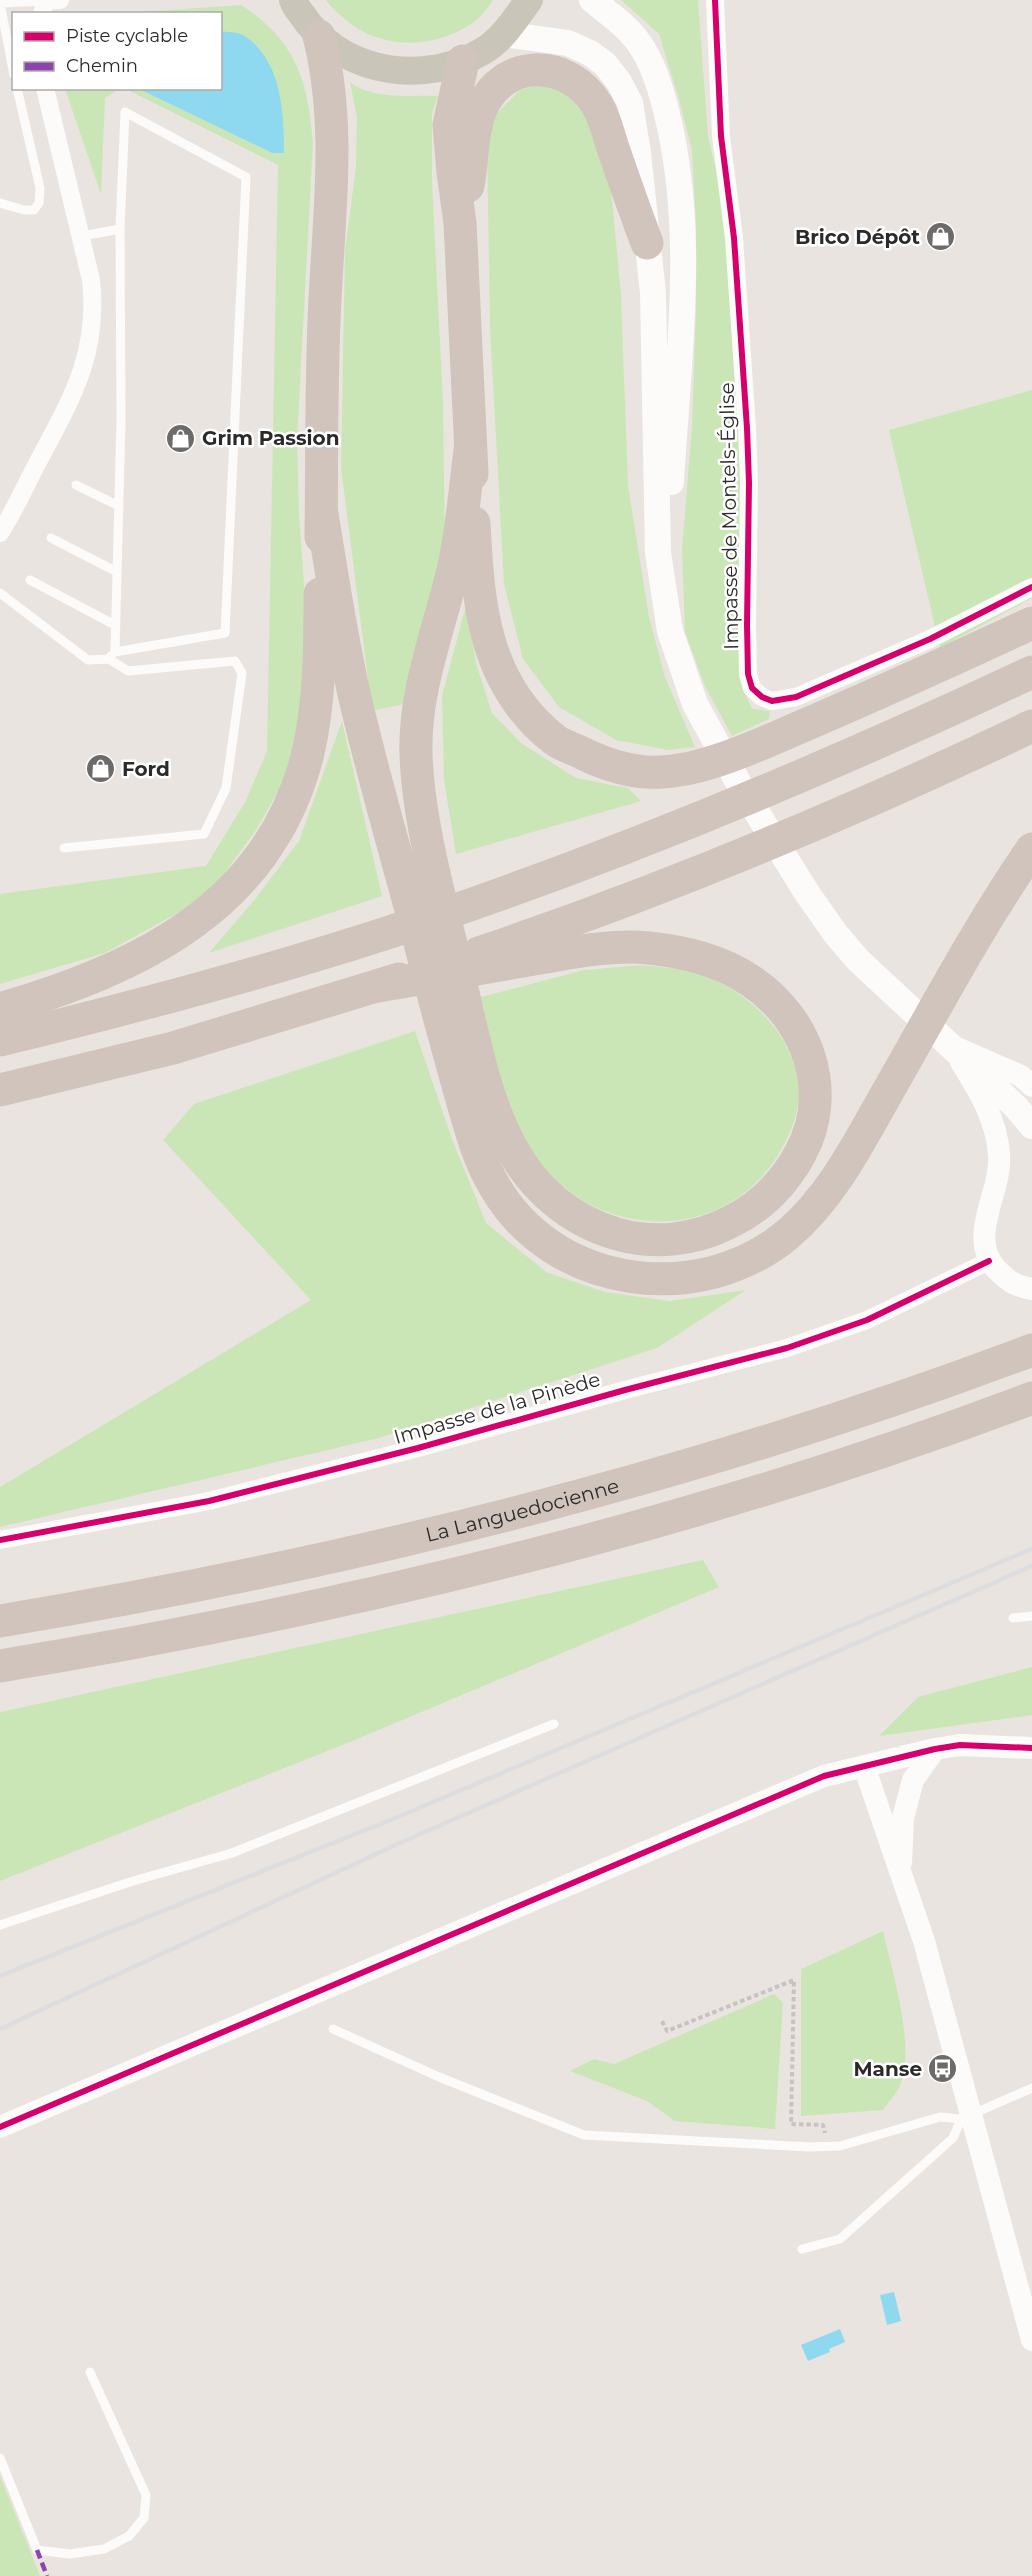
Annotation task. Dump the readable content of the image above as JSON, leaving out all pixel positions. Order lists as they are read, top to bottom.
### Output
{
  "streets": {
    "highway": ["La Languedocienne"],
    "street": ["Impasse de Montels-Église", "Impasse de la Pinède"]
  },
  "places": {
    "shop": ["Brico Dépôt", "Grim Passion", "Ford"],
    "bus stop": ["Manse"]
  },
  "legend": ["Piste cyclable", "Chemin"]
}
